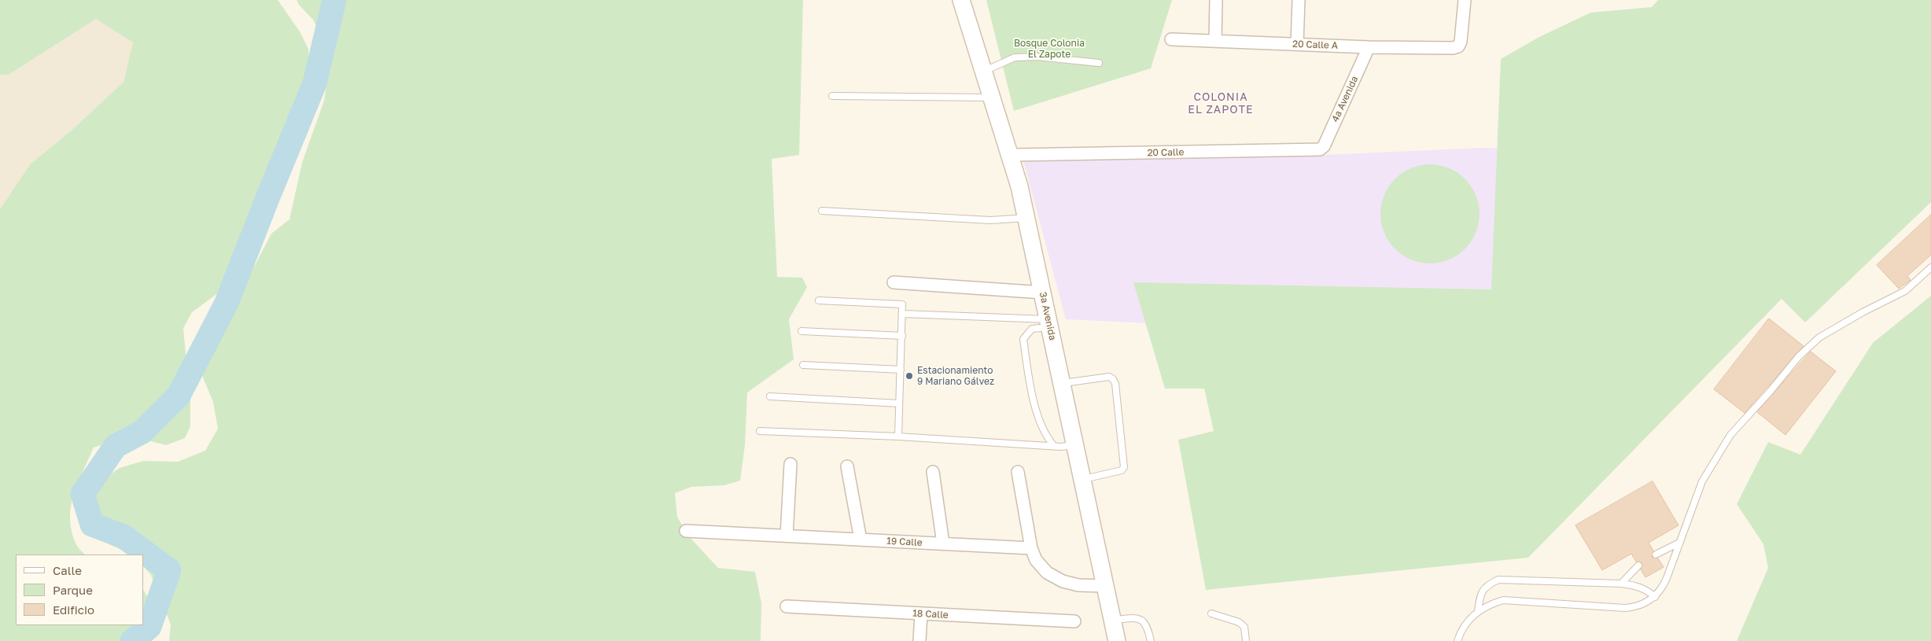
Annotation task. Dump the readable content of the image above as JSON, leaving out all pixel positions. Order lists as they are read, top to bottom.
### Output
{
  "streets": {
    "street": [
      "20 Calle A",
      "4a Avenida",
      "20 Calle",
      "3a Avenida",
      "19 Calle",
      "18 Calle"
    ]
  },
  "crossings": [
    ["20 Calle A", "4a Avenida"],
    ["4a Avenida", "20 Calle"],
    ["20 Calle", "3a Avenida"]
  ],
  "districts": ["COLONIA EL ZAPOTE"],
  "parks": ["Bosque Colonia El Zapote"],
  "places": ["Estacionamiento 9 Mariano Gálvez"],
  "legend": ["Calle", "Parque", "Edificio"]
}
